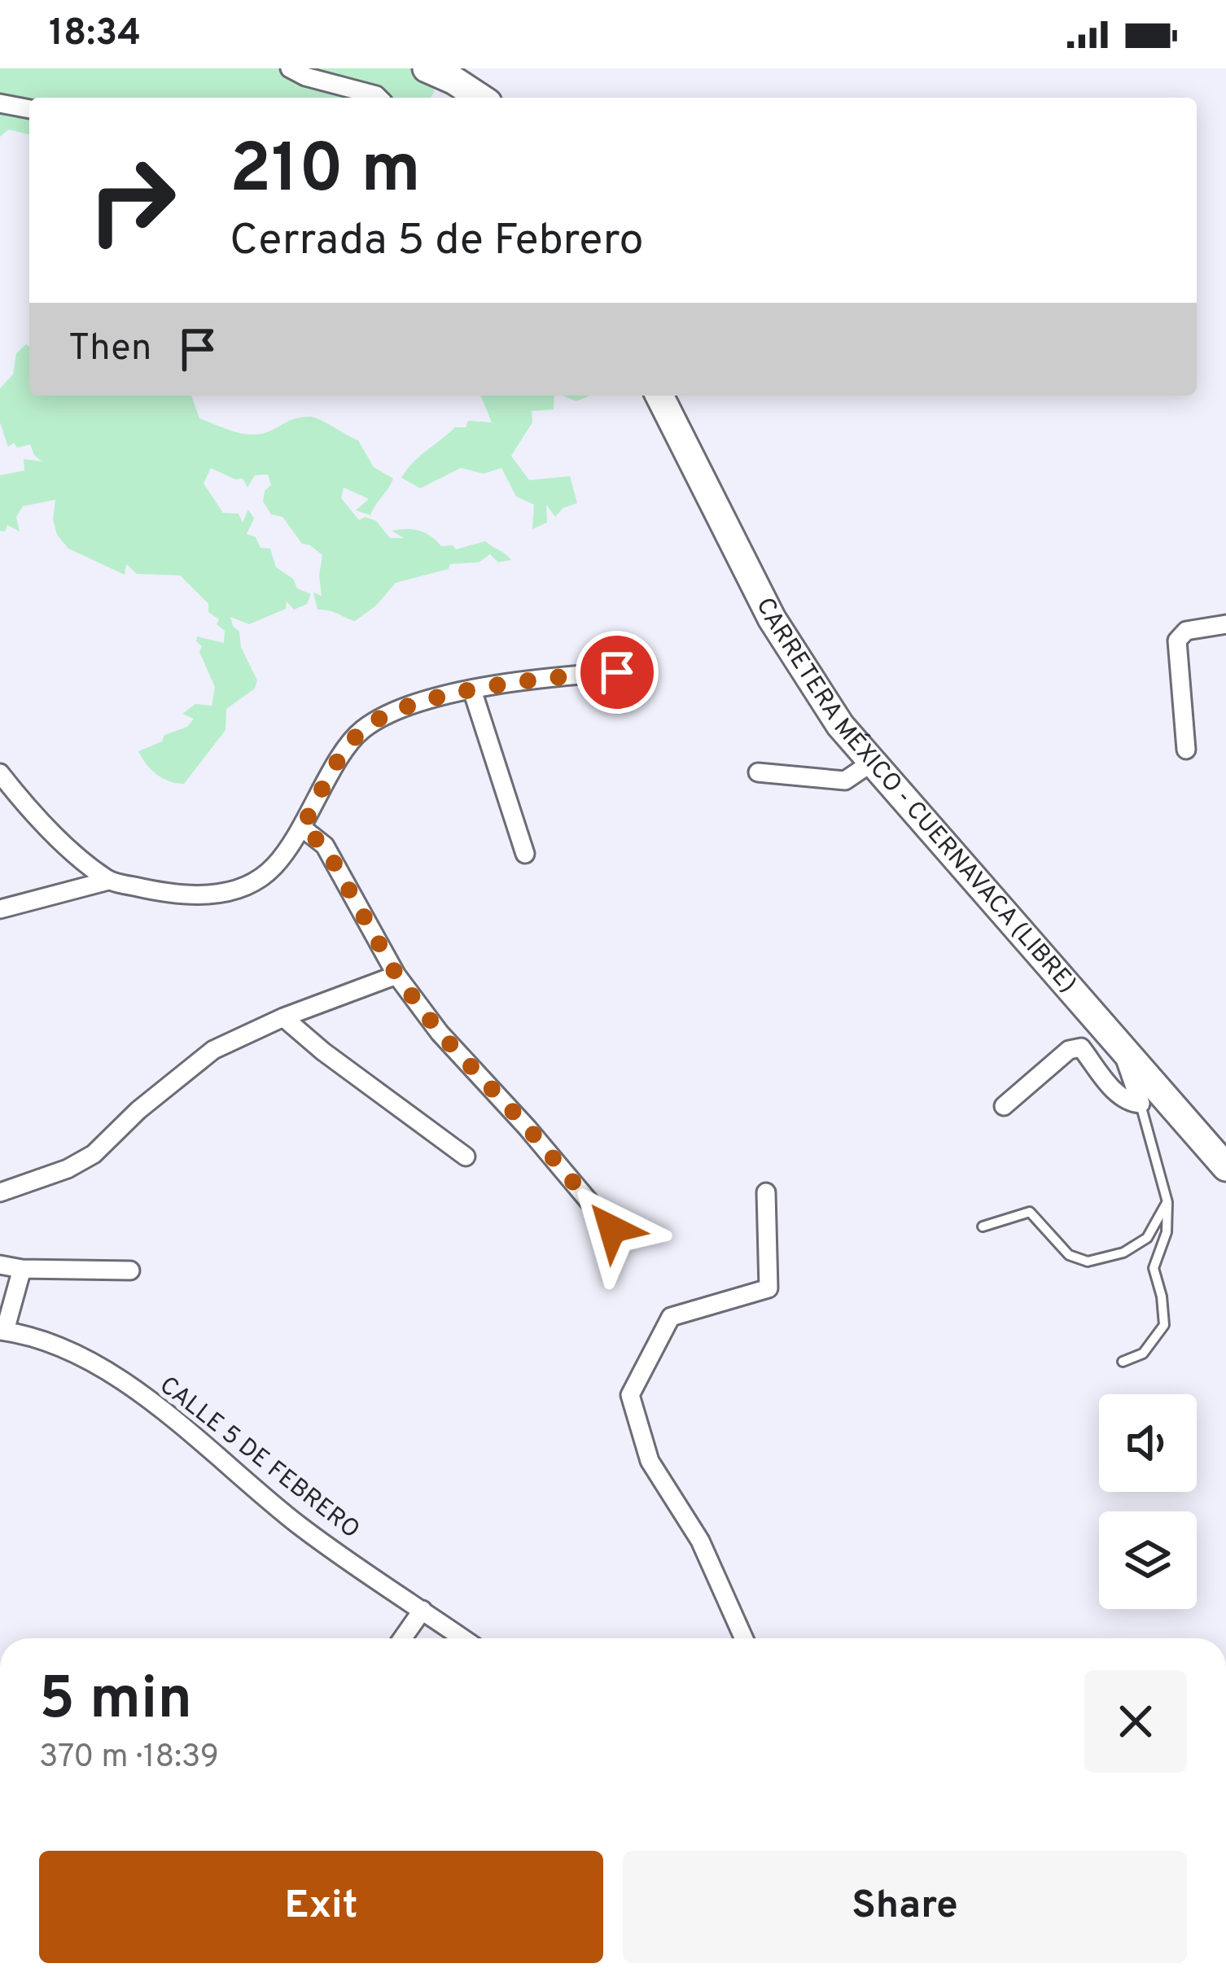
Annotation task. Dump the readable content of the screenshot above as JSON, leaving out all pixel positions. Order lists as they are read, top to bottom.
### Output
{
  "streets": {
    "main road": ["CARRETERA MÉXICO - CUERNAVACA (LIBRE)"],
    "street": ["CALLE 5 DE FEBRERO"]
  },
  "page": {
    "status": "18:34",
    "turn": ["210 m", "Cerrada 5 de Febrero"],
    "then": "Then",
    "heading": ["5 min", "370 m · 18:39"],
    "buttons": ["Exit", "Share"]
  }
}
